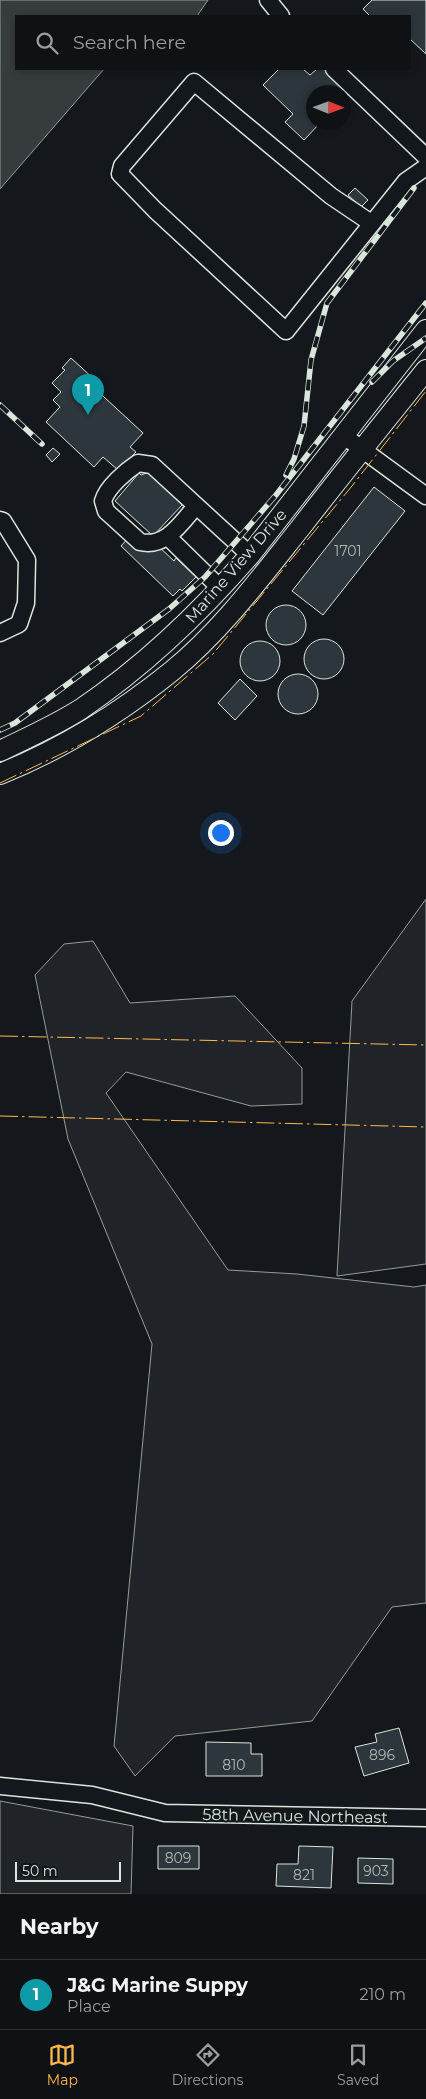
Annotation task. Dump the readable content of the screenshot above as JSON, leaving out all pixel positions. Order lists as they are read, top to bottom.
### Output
{
  "streets": {
    "main road": ["Marine View Drive"],
    "street": ["58th Avenue Northeast"]
  },
  "house_numbers": [
    "1701",
    "896",
    "810",
    "809",
    "903",
    "821"
  ],
  "scale_bar": "50 m",
  "north": "right",
  "page": {
    "search": "Search here",
    "pins": "1",
    "scale": "50 m",
    "heading": "Nearby",
    "list": [
      {
        "mark": "1",
        "name": "J&G Marine Suppy",
        "note": "Place",
        "value": "210 m"
      }
    ],
    "nav": ["Map", "Directions", "Saved"]
  }
}
